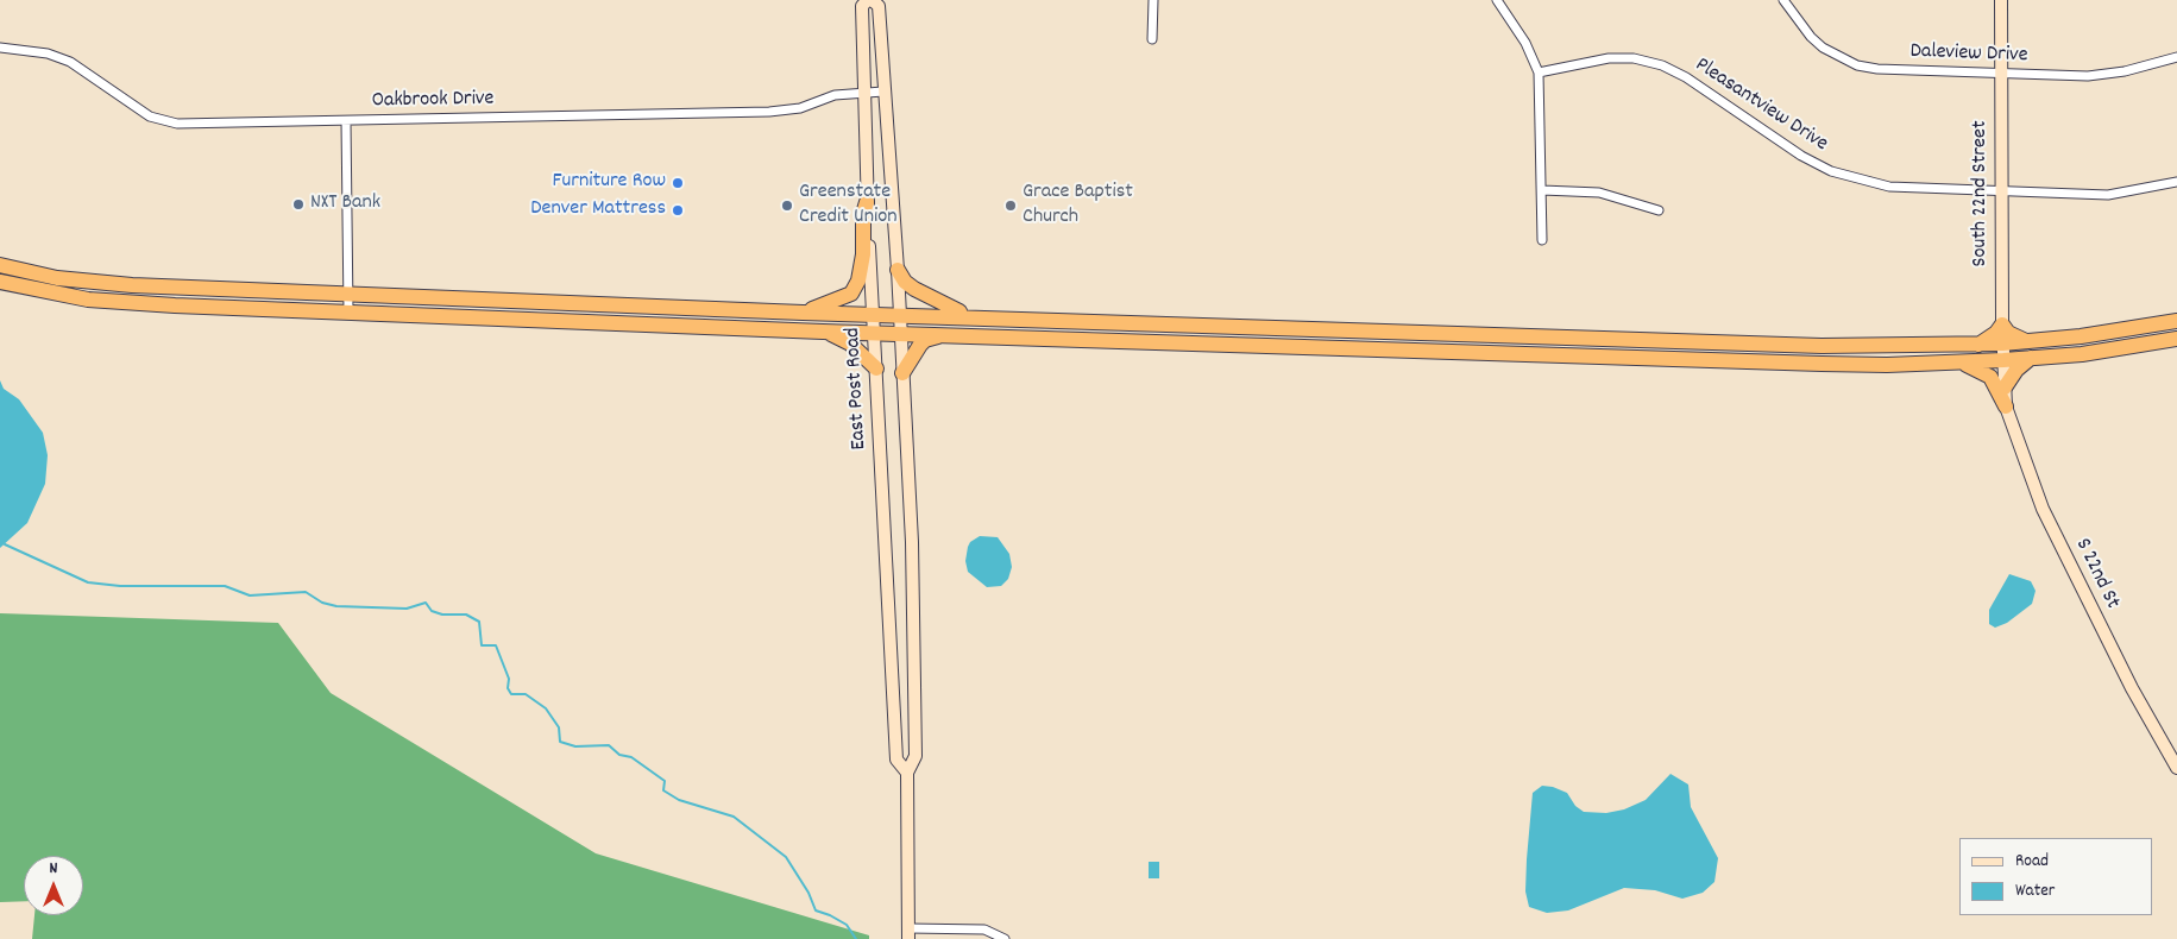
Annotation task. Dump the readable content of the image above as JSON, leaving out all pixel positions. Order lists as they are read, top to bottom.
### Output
{
  "streets": {
    "main road": ["South 22nd Street", "East Post Road", "S 22nd St"],
    "street": ["Daleview Drive", "Oakbrook Drive", "Pleasantview Drive"]
  },
  "crossings": [
    ["Daleview Drive", "South 22nd Street"],
    ["Oakbrook Drive", "East Post Road"],
    ["Pleasantview Drive", "South 22nd Street"],
    ["South 22nd Street", "S 22nd St"]
  ],
  "places": [
    "Furniture Row",
    "NXT Bank",
    "Greenstate Credit Union",
    "Grace Baptist Church",
    "Denver Mattress"
  ],
  "legend": ["Road", "Water"],
  "north": "top"
}
